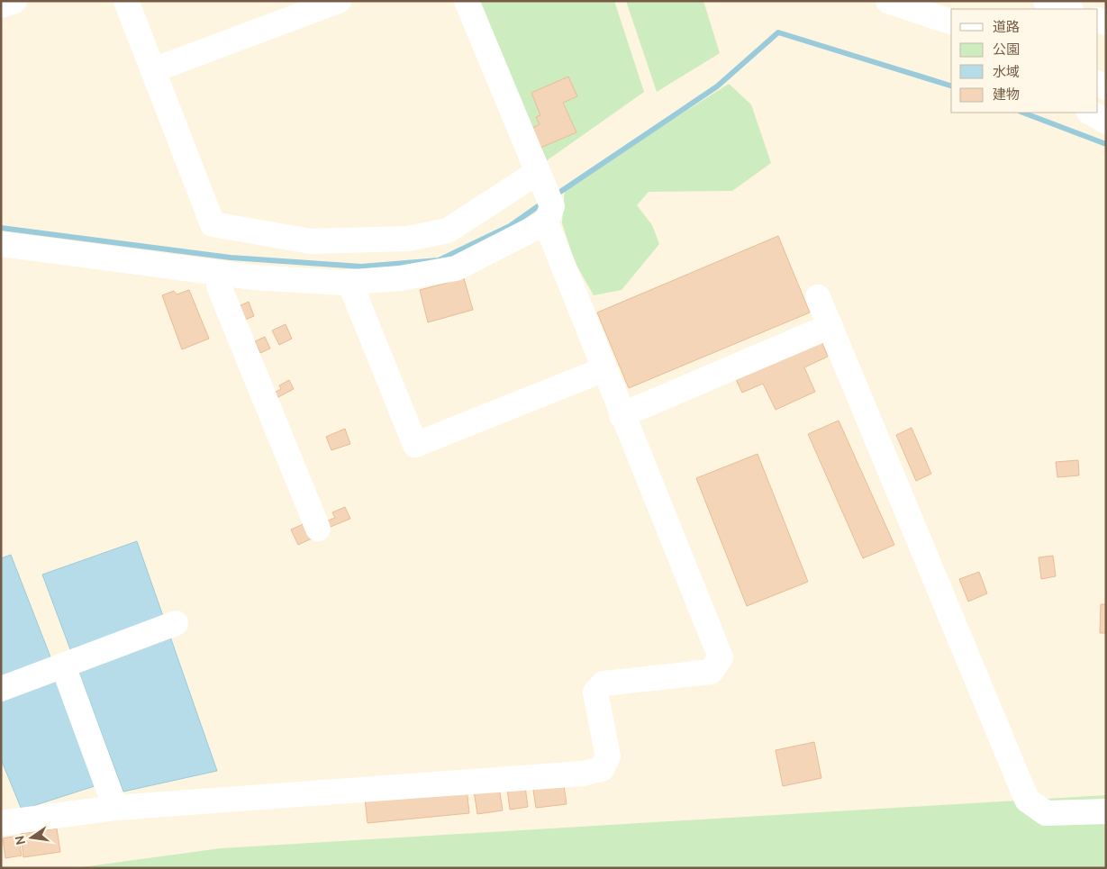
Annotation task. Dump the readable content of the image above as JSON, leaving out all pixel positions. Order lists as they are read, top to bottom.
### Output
{
  "legend": [
    "道路",
    "公園",
    "水域",
    "建物"
  ],
  "north": "left"
}
